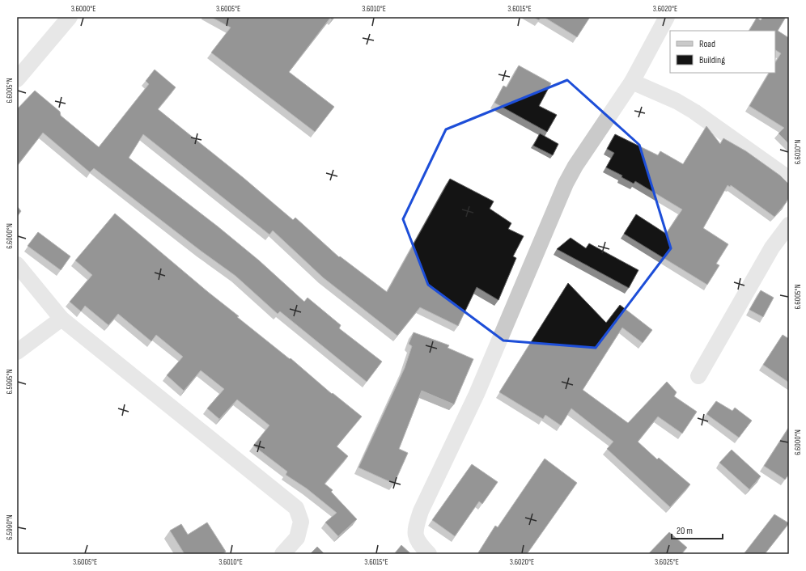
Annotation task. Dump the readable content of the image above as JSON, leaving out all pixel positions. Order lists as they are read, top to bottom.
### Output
{
  "legend": ["Road", "Building"],
  "scale_bar": "20 m",
  "coordinates": [
    "3.6000°E",
    "3.6005°E",
    "3.6010°E",
    "3.6015°E",
    "3.6020°E",
    "6.6005°N",
    "6.6010°N",
    "6.6000°N",
    "6.5995°N",
    "6.5990°N",
    "3.6025°E"
  ]
}
